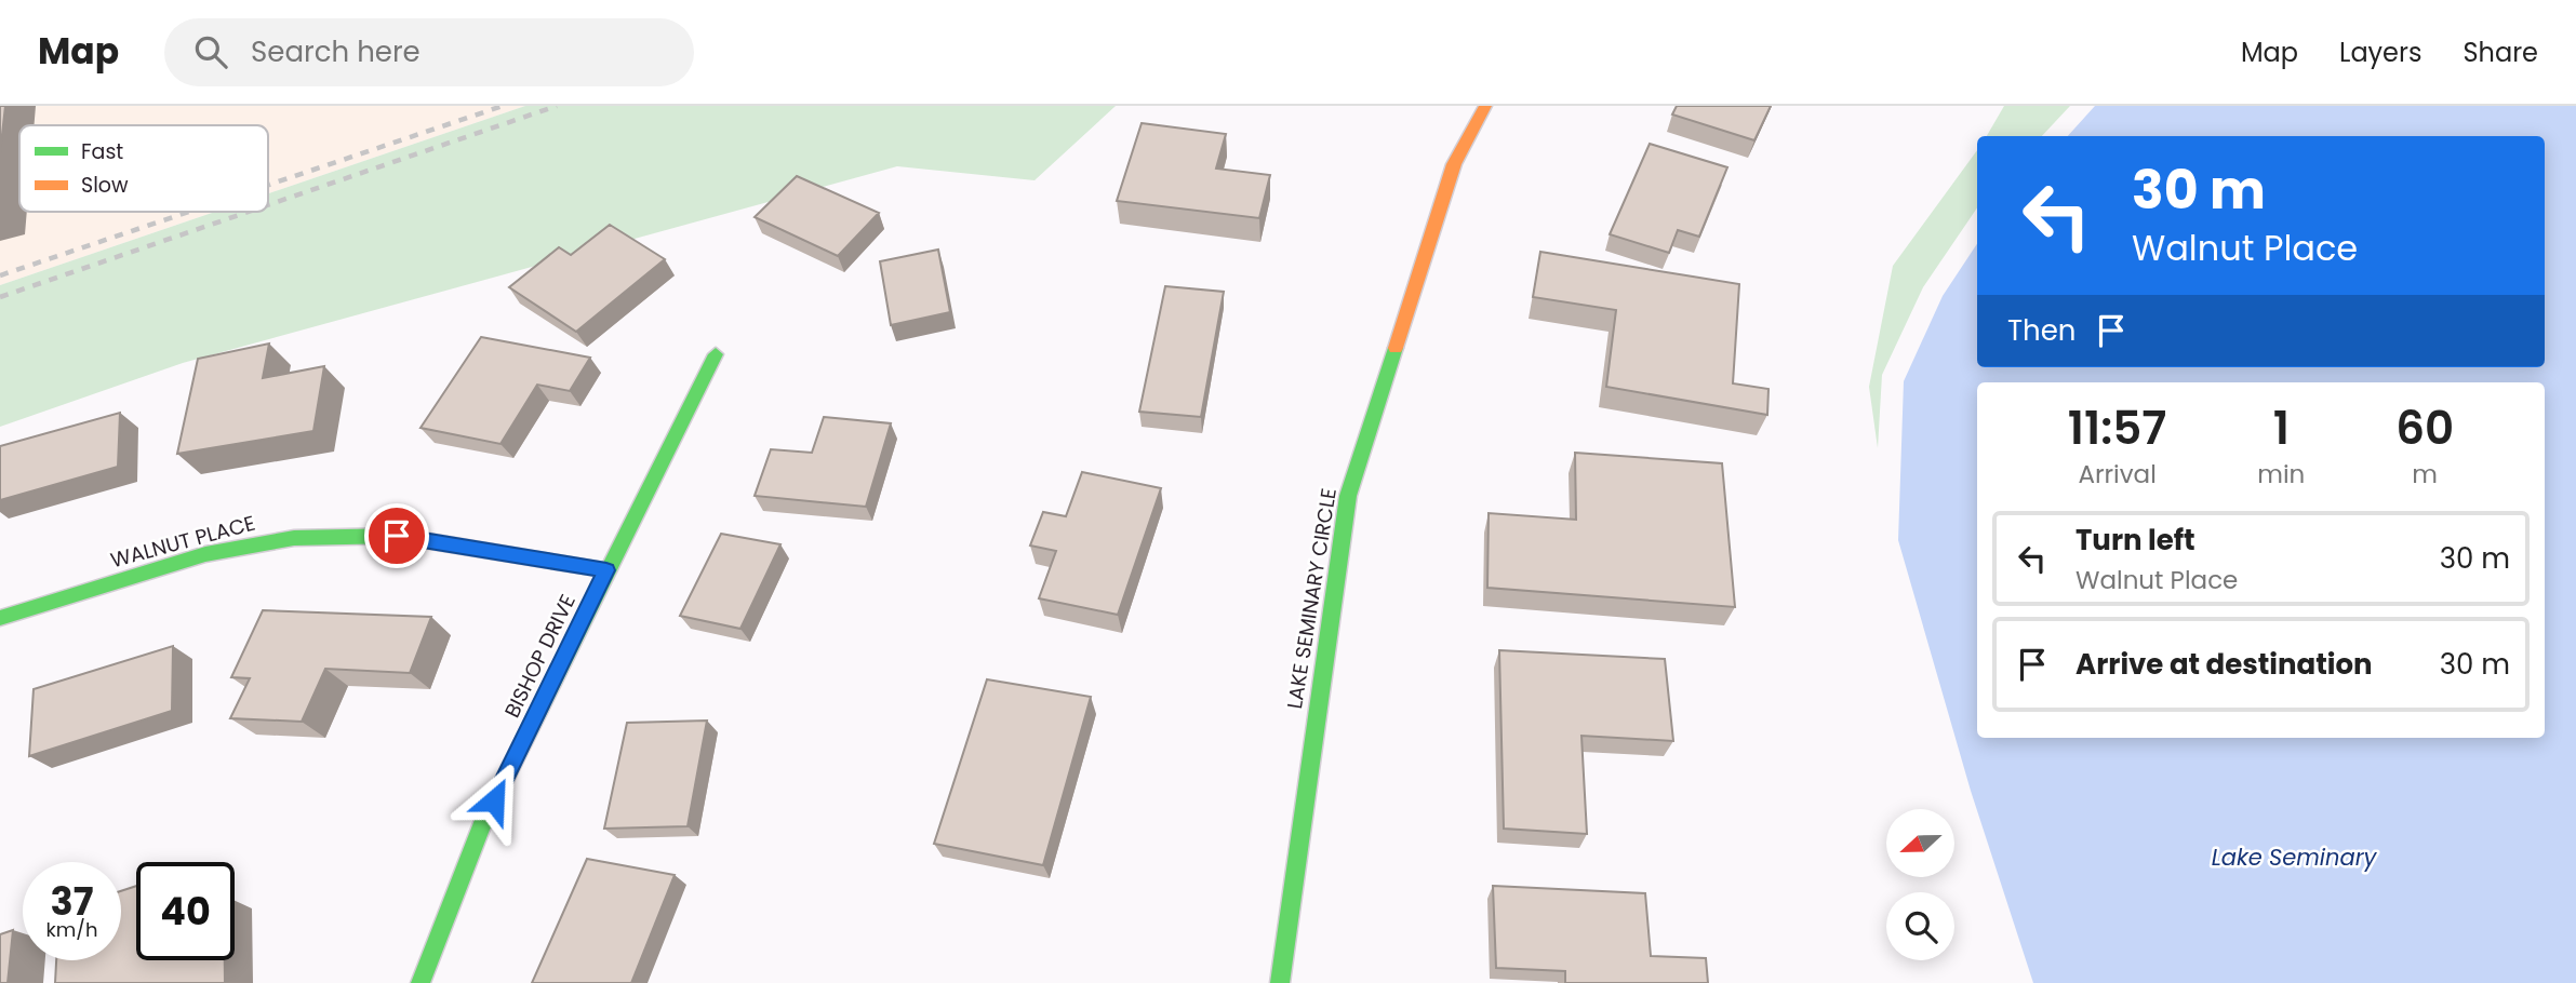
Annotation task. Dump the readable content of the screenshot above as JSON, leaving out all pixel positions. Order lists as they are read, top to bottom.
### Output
{
  "streets": {
    "street": ["WALNUT PLACE", "LAKE SEMINARY CIRCLE", "BISHOP DRIVE"]
  },
  "crossings": [
    ["WALNUT PLACE", "BISHOP DRIVE"]
  ],
  "water": ["Lake Seminary"],
  "legend": ["Fast", "Slow"],
  "north": "left",
  "page": {
    "header": "Map",
    "search": "Search here",
    "nav": ["Map", "Layers", "Share"],
    "turn": ["30 m", "Walnut Place"],
    "then": "Then",
    "eta": [
      "11:57",
      "Arrival",
      "1",
      "min",
      "60",
      "m"
    ],
    "list": [
      {
        "name": "Turn left",
        "note": "Walnut Place",
        "value": "30 m"
      },
      {
        "name": "Arrive at destination",
        "value": "30 m"
      }
    ],
    "speed": "37 km/h",
    "limit": "40"
  }
}
